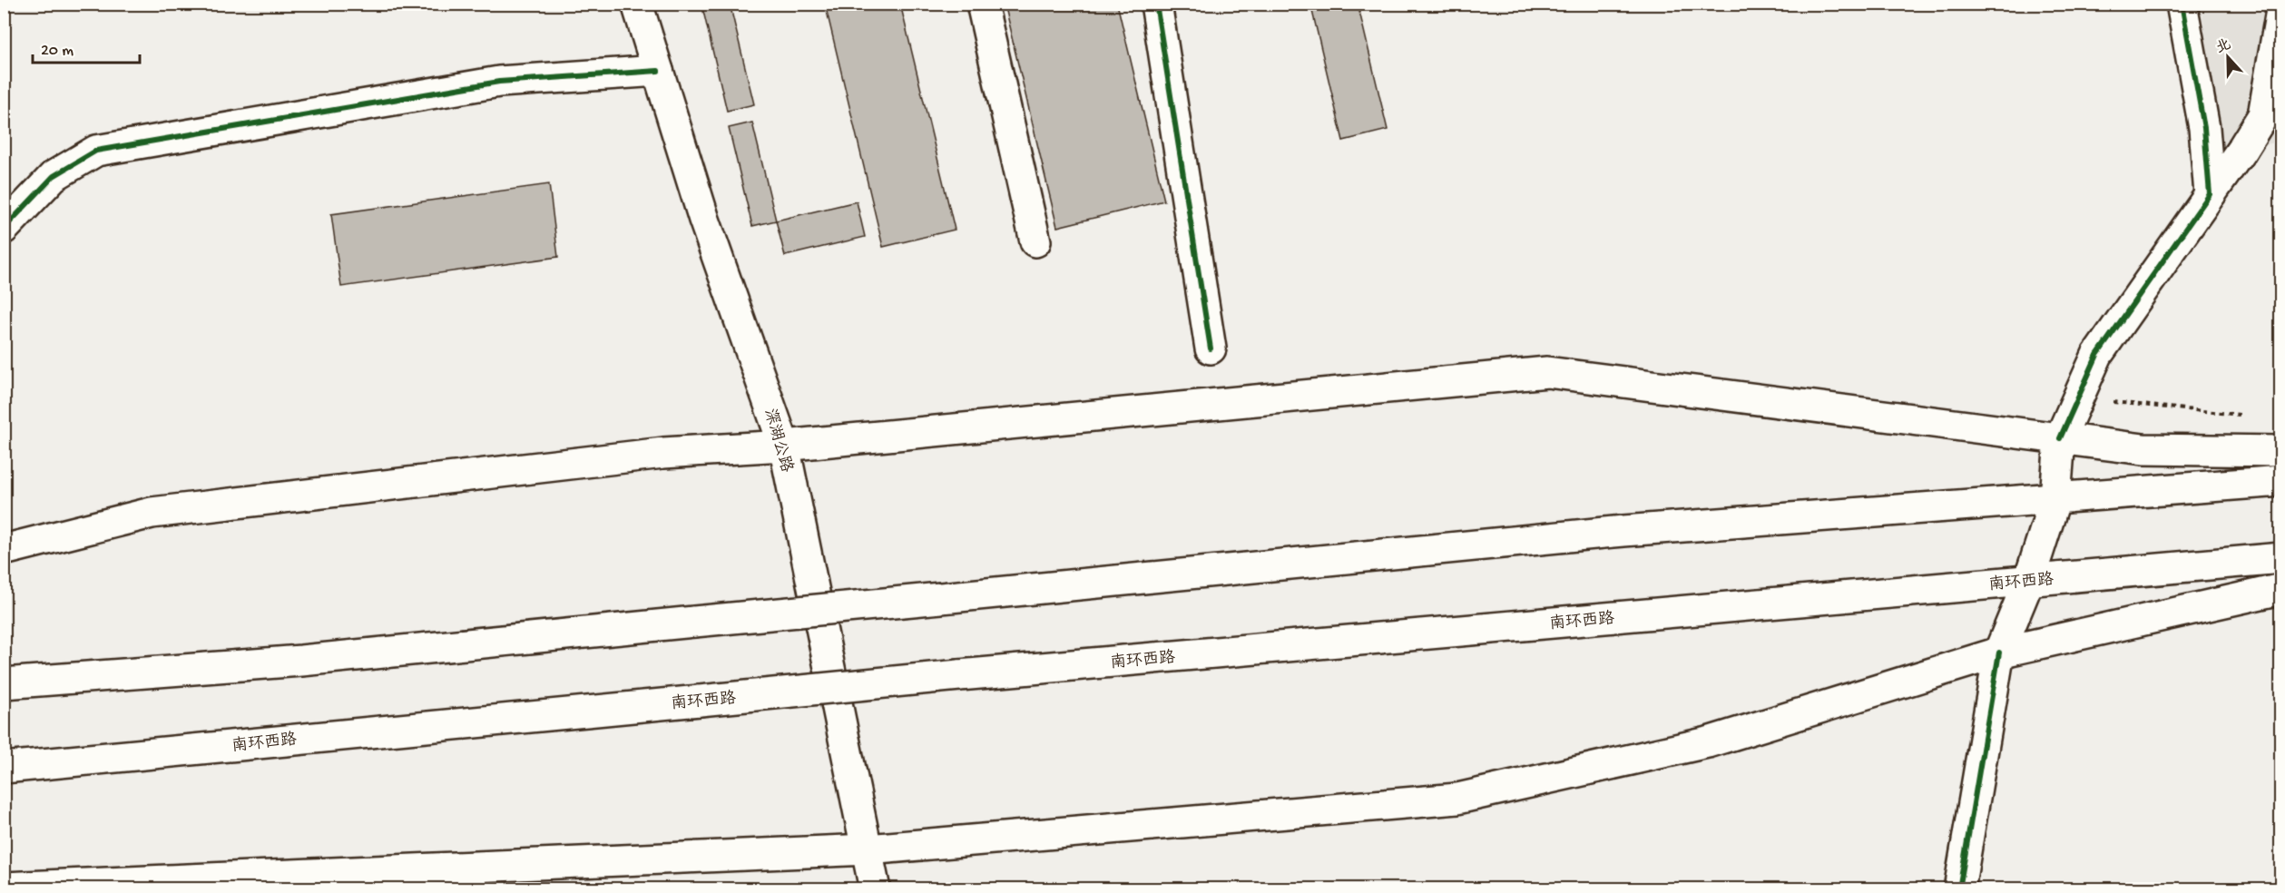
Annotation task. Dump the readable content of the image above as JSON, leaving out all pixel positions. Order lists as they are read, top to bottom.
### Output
{
  "streets": {
    "main road": ["深湖公路", "南环西路"]
  },
  "scale_bar": "20 m",
  "north": "top"
}
